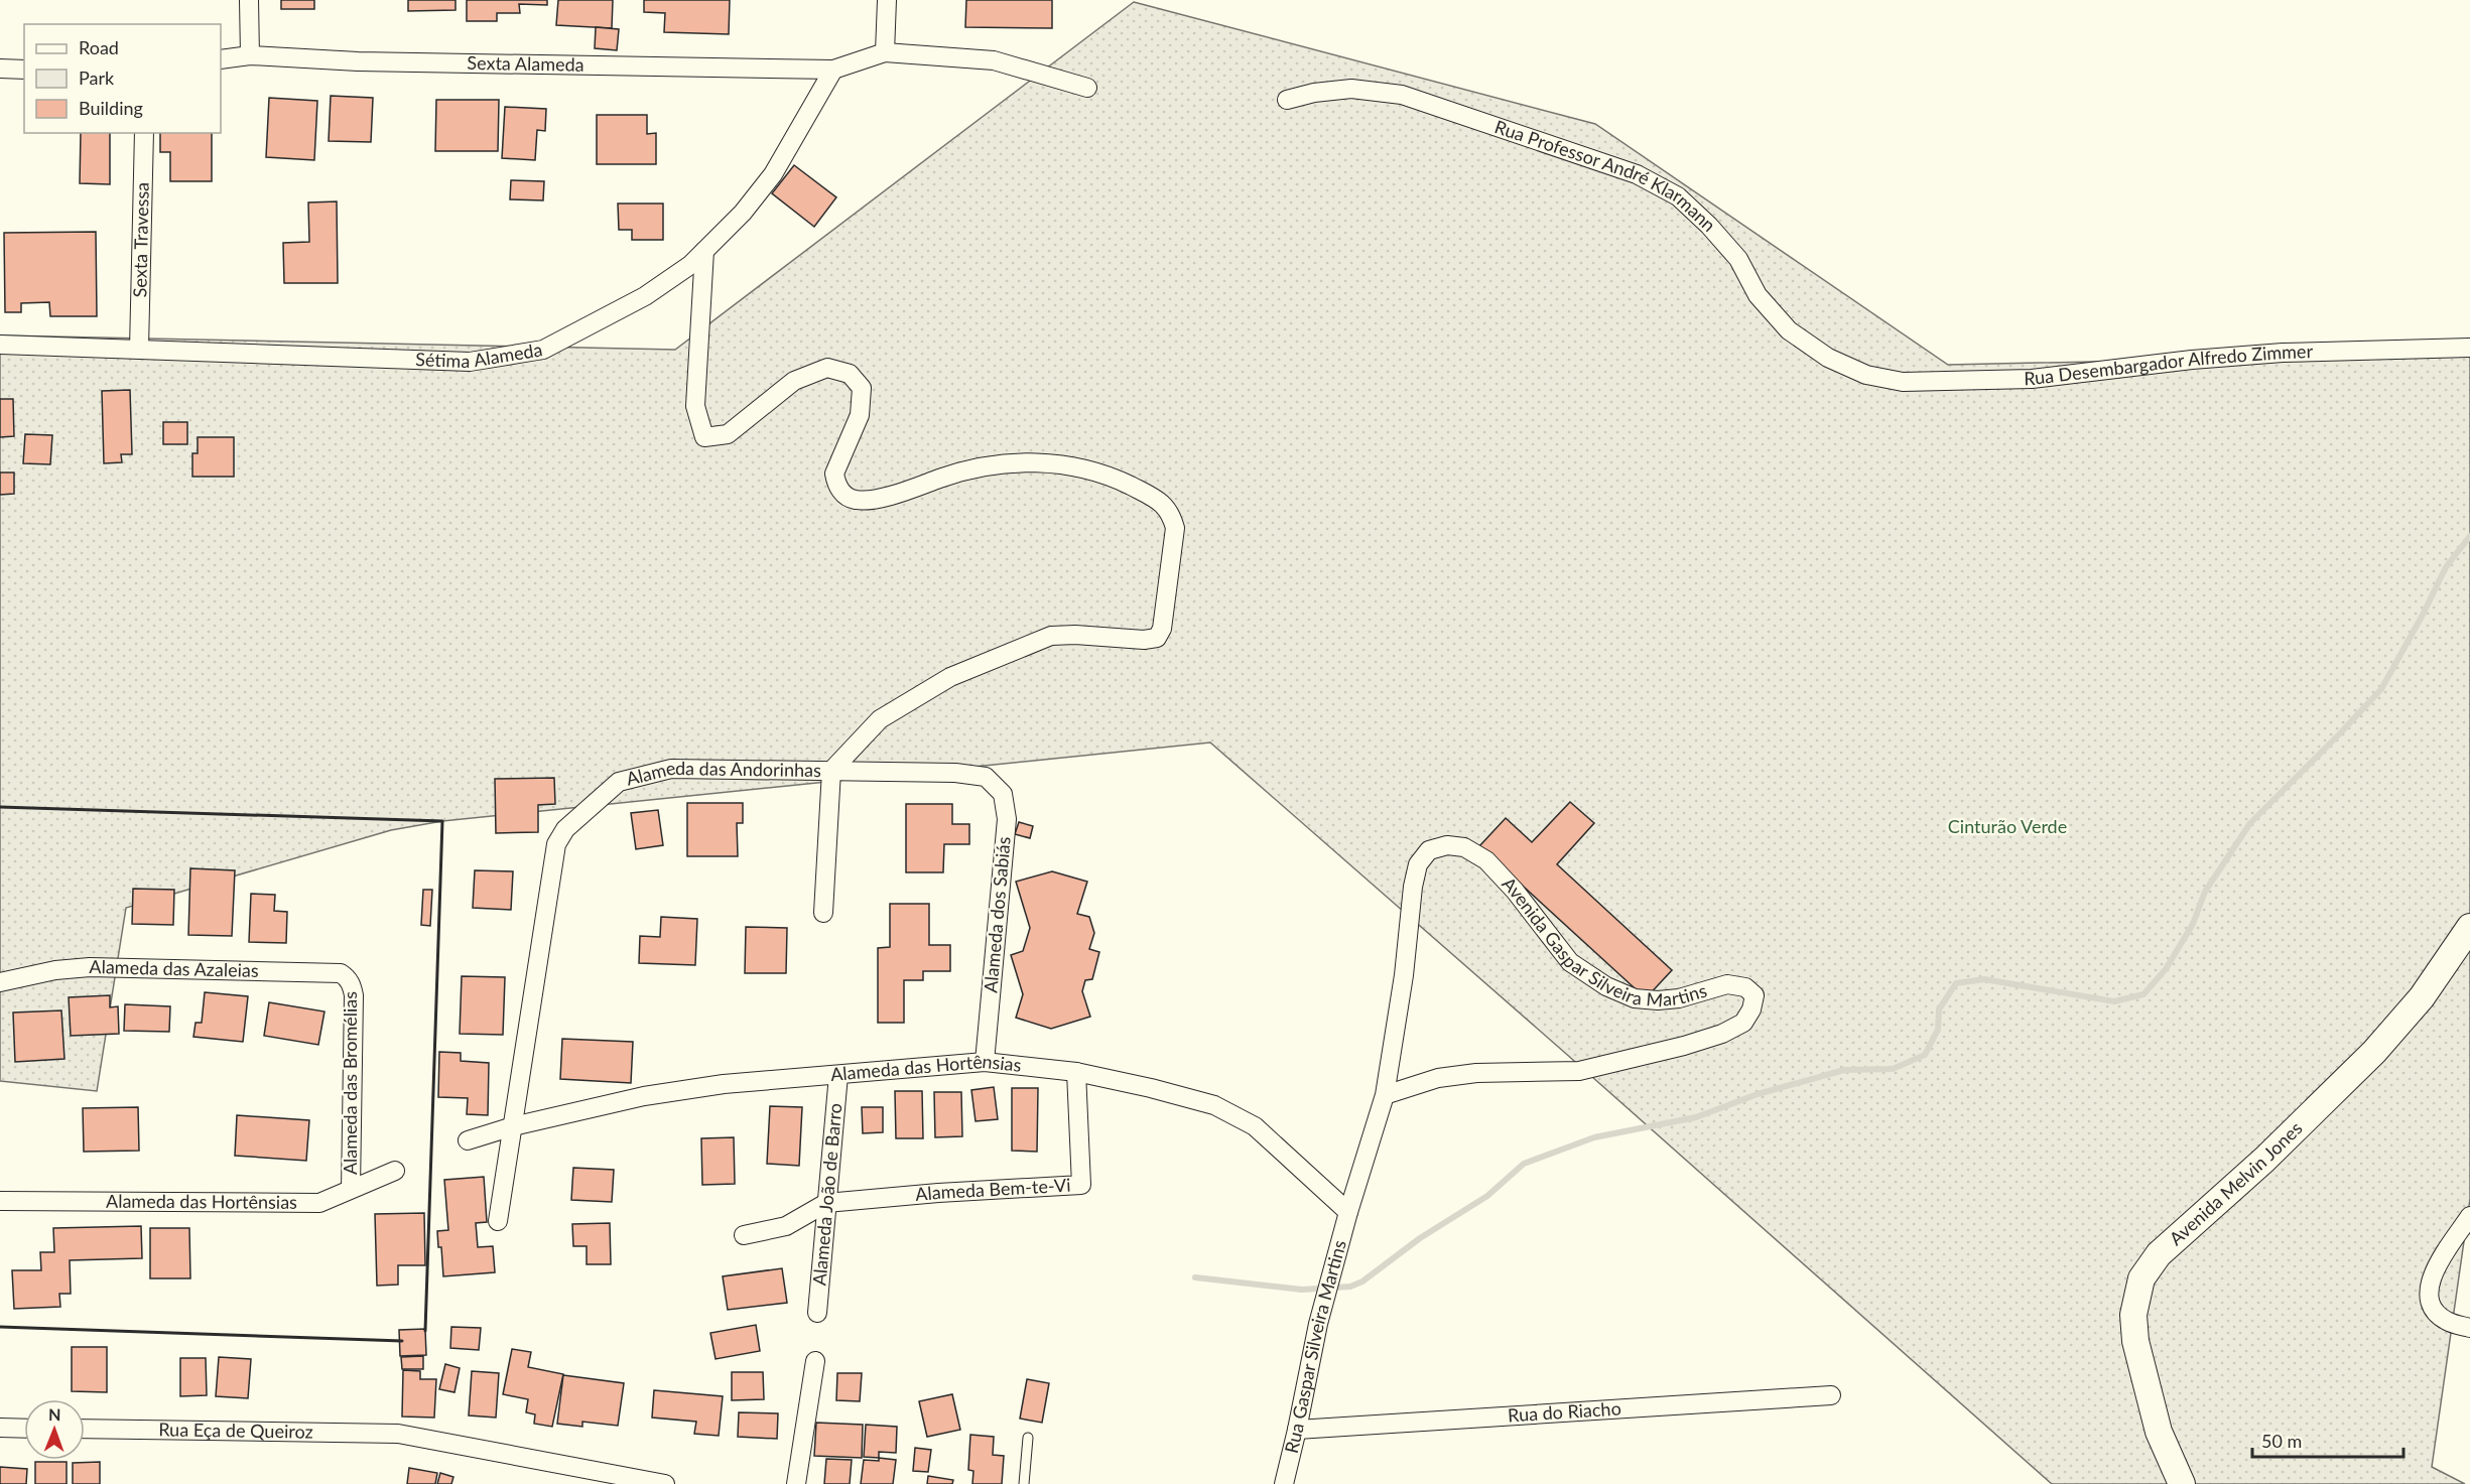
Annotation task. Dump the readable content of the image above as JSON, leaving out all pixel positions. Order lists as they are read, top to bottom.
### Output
{
  "streets": {
    "main road": ["Avenida Melvin Jones"],
    "street": [
      "Sexta Alameda",
      "Rua Professor André Klarmann",
      "Sexta Travessa",
      "Sétima Alameda",
      "Rua Desembargador Alfredo Zimmer",
      "Alameda das Andorinhas",
      "Alameda dos Sabiás",
      "Avenida Gaspar Silveira Martins",
      "Alameda das Azaleias",
      "Alameda das Hortênsias",
      "Alameda das Bromélias",
      "Alameda Bem-te-Vi",
      "Alameda João de Barro",
      "Rua Gaspar Silveira Martins",
      "Rua do Riacho",
      "Rua Eça de Queiroz"
    ]
  },
  "crossings": [
    ["Sexta Alameda", "Sétima Alameda"],
    ["Rua Professor André Klarmann", "Rua Desembargador Alfredo Zimmer"],
    ["Sexta Travessa", "Sétima Alameda"],
    ["Alameda das Andorinhas", "Alameda dos Sabiás"],
    ["Alameda das Andorinhas", "Alameda das Hortênsias"],
    ["Alameda dos Sabiás", "Alameda das Hortênsias"],
    ["Avenida Gaspar Silveira Martins", "Alameda das Hortênsias"],
    ["Avenida Gaspar Silveira Martins", "Rua Gaspar Silveira Martins"],
    ["Alameda das Azaleias", "Alameda das Bromélias"],
    ["Alameda das Hortênsias", "Alameda das Bromélias"],
    ["Alameda das Hortênsias", "Alameda Bem-te-Vi"],
    ["Alameda das Hortênsias", "Alameda João de Barro"],
    ["Alameda das Hortênsias", "Rua Gaspar Silveira Martins"],
    ["Alameda Bem-te-Vi", "Alameda João de Barro"],
    ["Rua Gaspar Silveira Martins", "Rua do Riacho"]
  ],
  "parks": ["Cinturão Verde"],
  "legend": ["Road", "Park", "Building"],
  "scale_bar": "50 m",
  "north": "top"
}
